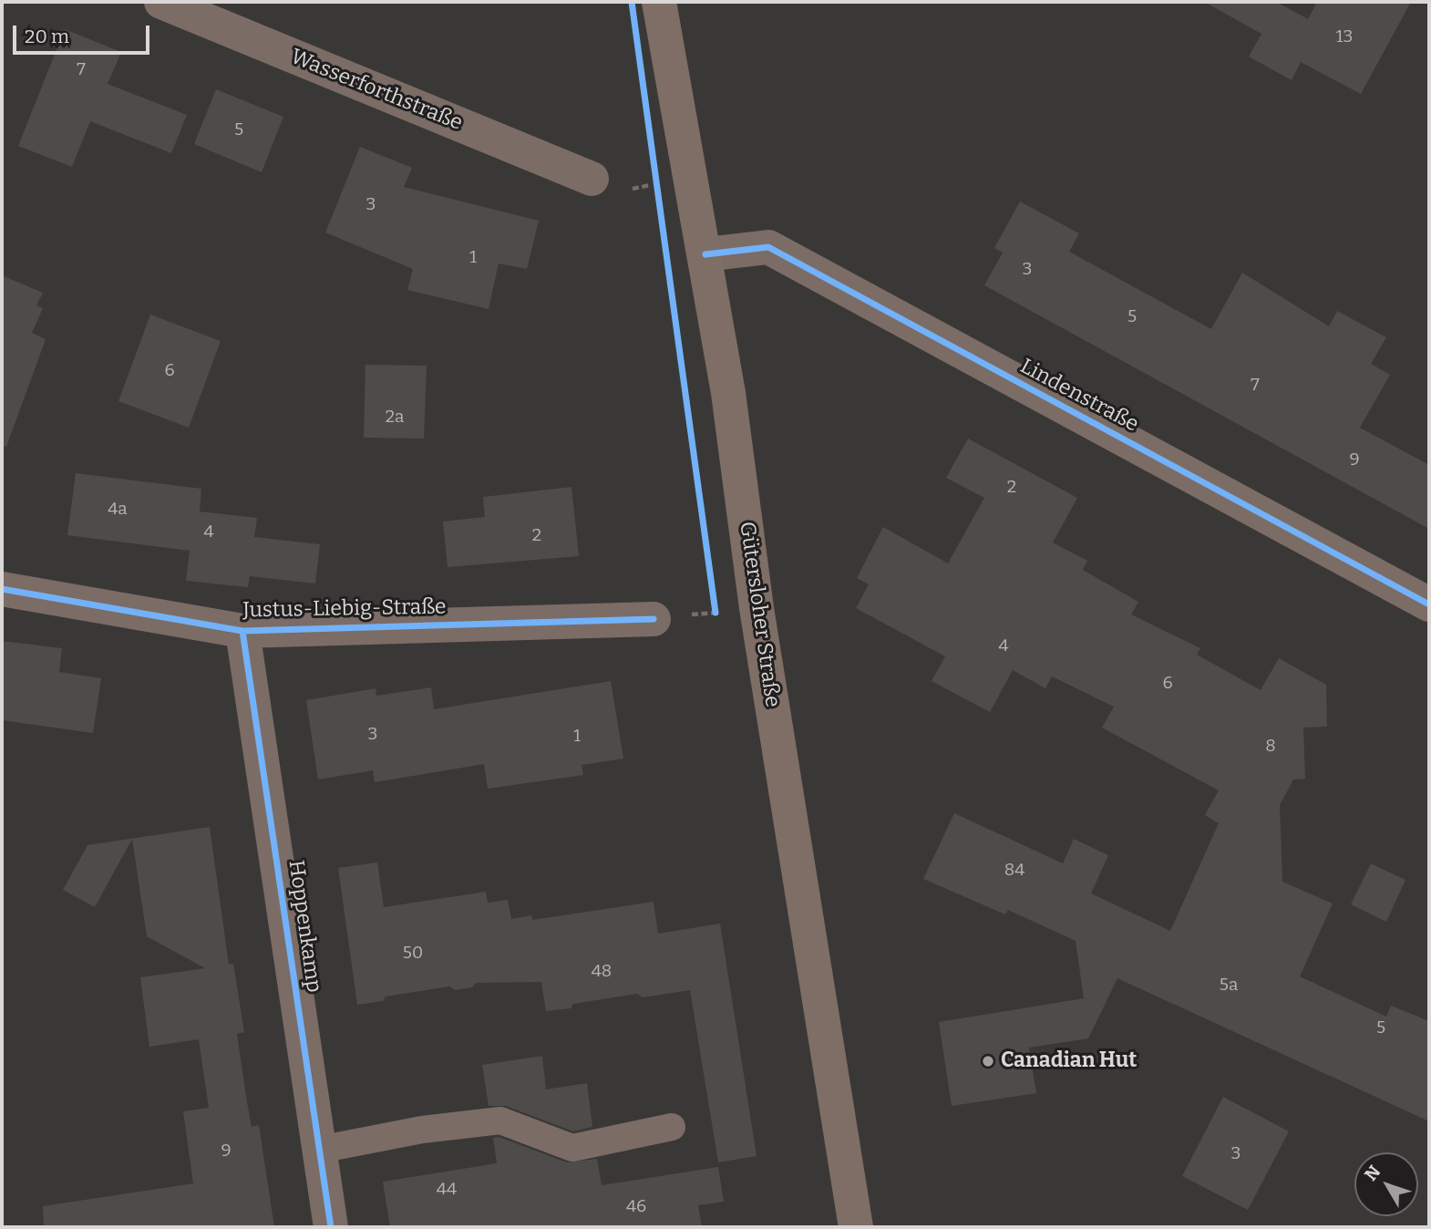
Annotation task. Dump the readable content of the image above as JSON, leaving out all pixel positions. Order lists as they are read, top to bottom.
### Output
{
  "streets": {
    "main road": ["Gütersloher Straße"],
    "street": [
      "Wasserforthstraße",
      "Lindenstraße",
      "Justus-Liebig-Straße",
      "Hoppenkamp"
    ]
  },
  "crossings": [
    ["Lindenstraße", "Gütersloher Straße"],
    ["Justus-Liebig-Straße", "Hoppenkamp"]
  ],
  "places": ["Canadian Hut"],
  "house_numbers": [
    "13",
    "7",
    "5",
    "3",
    "1",
    "3",
    "5",
    "6",
    "7",
    "2a",
    "9",
    "2",
    "4a",
    "4",
    "2",
    "4",
    "6",
    "3",
    "1",
    "8",
    "84",
    "50",
    "48",
    "5a",
    "5",
    "9",
    "3",
    "44",
    "46"
  ],
  "scale_bar": "20 m",
  "north": "top left"
}
